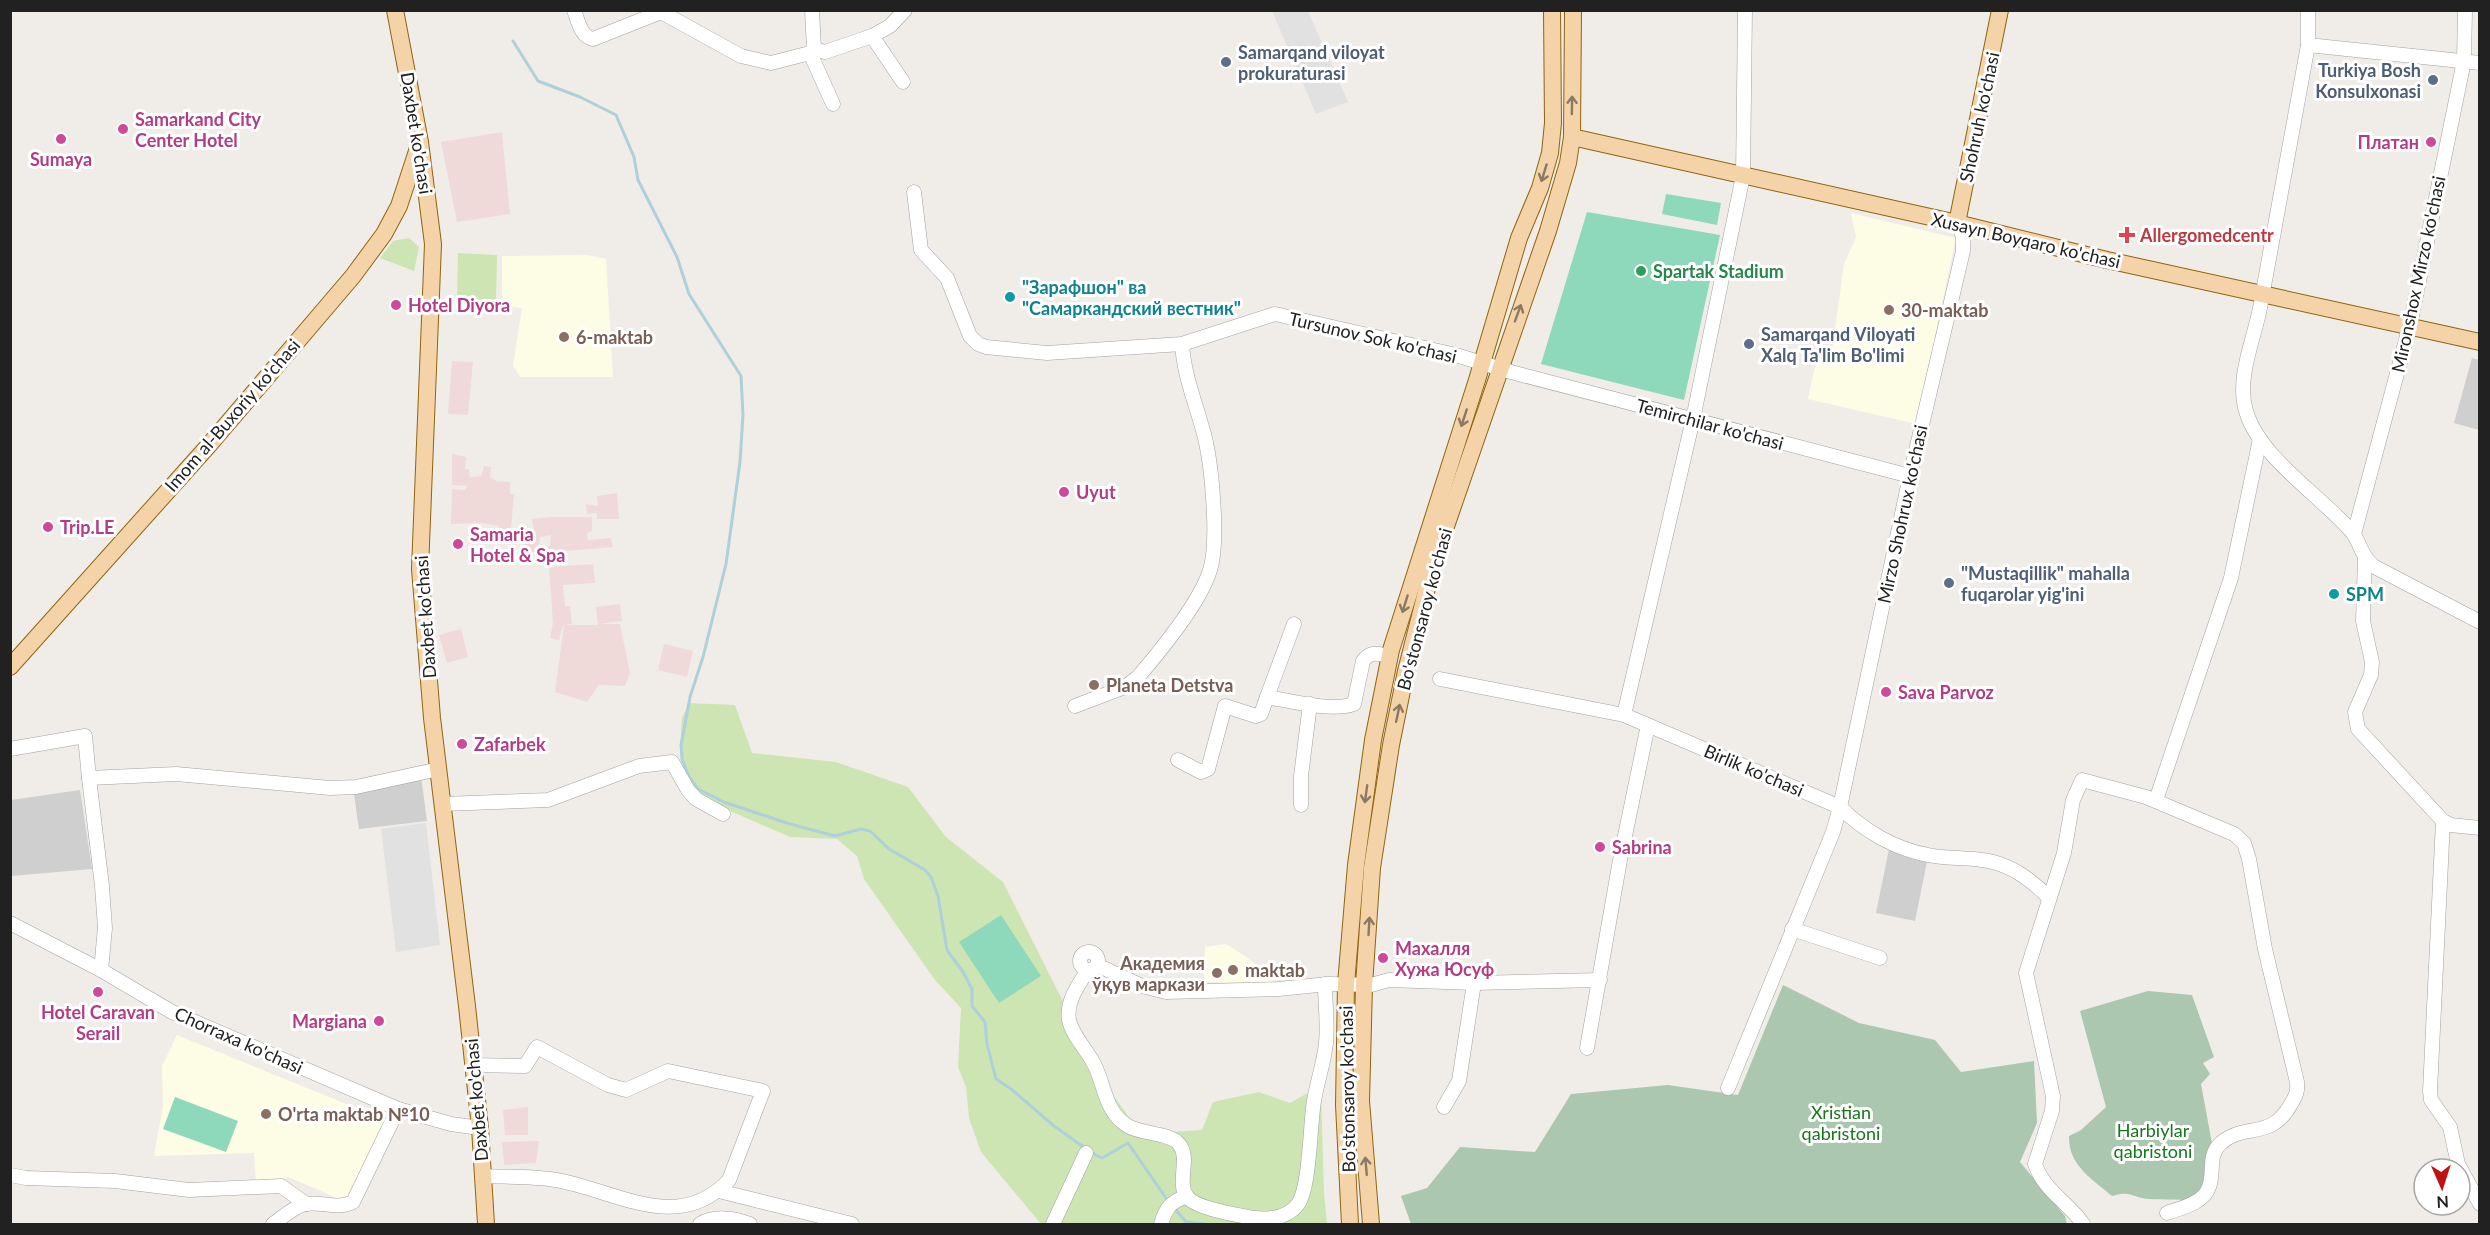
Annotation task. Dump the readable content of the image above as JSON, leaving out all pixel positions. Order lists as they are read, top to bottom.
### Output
{
  "streets": {
    "main road": [
      "Shohruh ko'chasi",
      "Daxbet ko'chasi",
      "Xusayn Boyqaro ko'chasi",
      "Imom al-Buxoriy ko'chasi",
      "Bo'stonsaroy ko'chasi"
    ],
    "street": [
      "Mironshox Mirzo ko'chasi",
      "Tursunov Sok ko'chasi",
      "Temirchilar ko'chasi",
      "Mirzo Shohrux ko'chasi",
      "Birlik ko'chasi",
      "Chorraxa ko'chasi"
    ]
  },
  "crossings": [
    ["Shohruh ko'chasi", "Xusayn Boyqaro ko'chasi"],
    ["Shohruh ko'chasi", "Mirzo Shohrux ko'chasi"],
    ["Daxbet ko'chasi", "Imom al-Buxoriy ko'chasi"],
    ["Daxbet ko'chasi", "Chorraxa ko'chasi"],
    ["Xusayn Boyqaro ko'chasi", "Mironshox Mirzo ko'chasi"],
    ["Xusayn Boyqaro ko'chasi", "Mirzo Shohrux ko'chasi"],
    ["Xusayn Boyqaro ko'chasi", "Bo'stonsaroy ko'chasi"],
    ["Tursunov Sok ko'chasi", "Temirchilar ko'chasi"],
    ["Tursunov Sok ko'chasi", "Bo'stonsaroy ko'chasi"],
    ["Temirchilar ko'chasi", "Mirzo Shohrux ko'chasi"],
    ["Temirchilar ko'chasi", "Bo'stonsaroy ko'chasi"],
    ["Mirzo Shohrux ko'chasi", "Birlik ko'chasi"]
  ],
  "parks": ["Xristian qabristoni", "Harbiylar qabristoni"],
  "places": {
    "other": [
      "Samarqand viloyat prokuraturasi",
      "Turkiya Bosh Konsulxonasi",
      "Samarkand City Center Hotel",
      "Sumaya",
      "Платан",
      "Spartak Stadium",
      "\"Зарафшон\" ва \"Самаркандский вестник\"",
      "Hotel Diyora",
      "30-maktab",
      "6-maktab",
      "Samarqand Viloyati Xalq Ta'lim Bo'limi",
      "Uyut",
      "Trip.LE",
      "Samaria Hotel & Spa",
      "\"Mustaqillik\" mahalla fuqarolar yig'ini",
      "SPM",
      "Planeta Detstva",
      "Sava Parvoz",
      "Zafarbek",
      "Sabrina",
      "Махалля Хужа Юсуф",
      "maktab",
      "Академия ўқув маркази",
      "Hotel Caravan Serail",
      "Margiana",
      "O'rta maktab №10"
    ],
    "health": ["Allergomedcentr"]
  },
  "north": "bottom"
}
